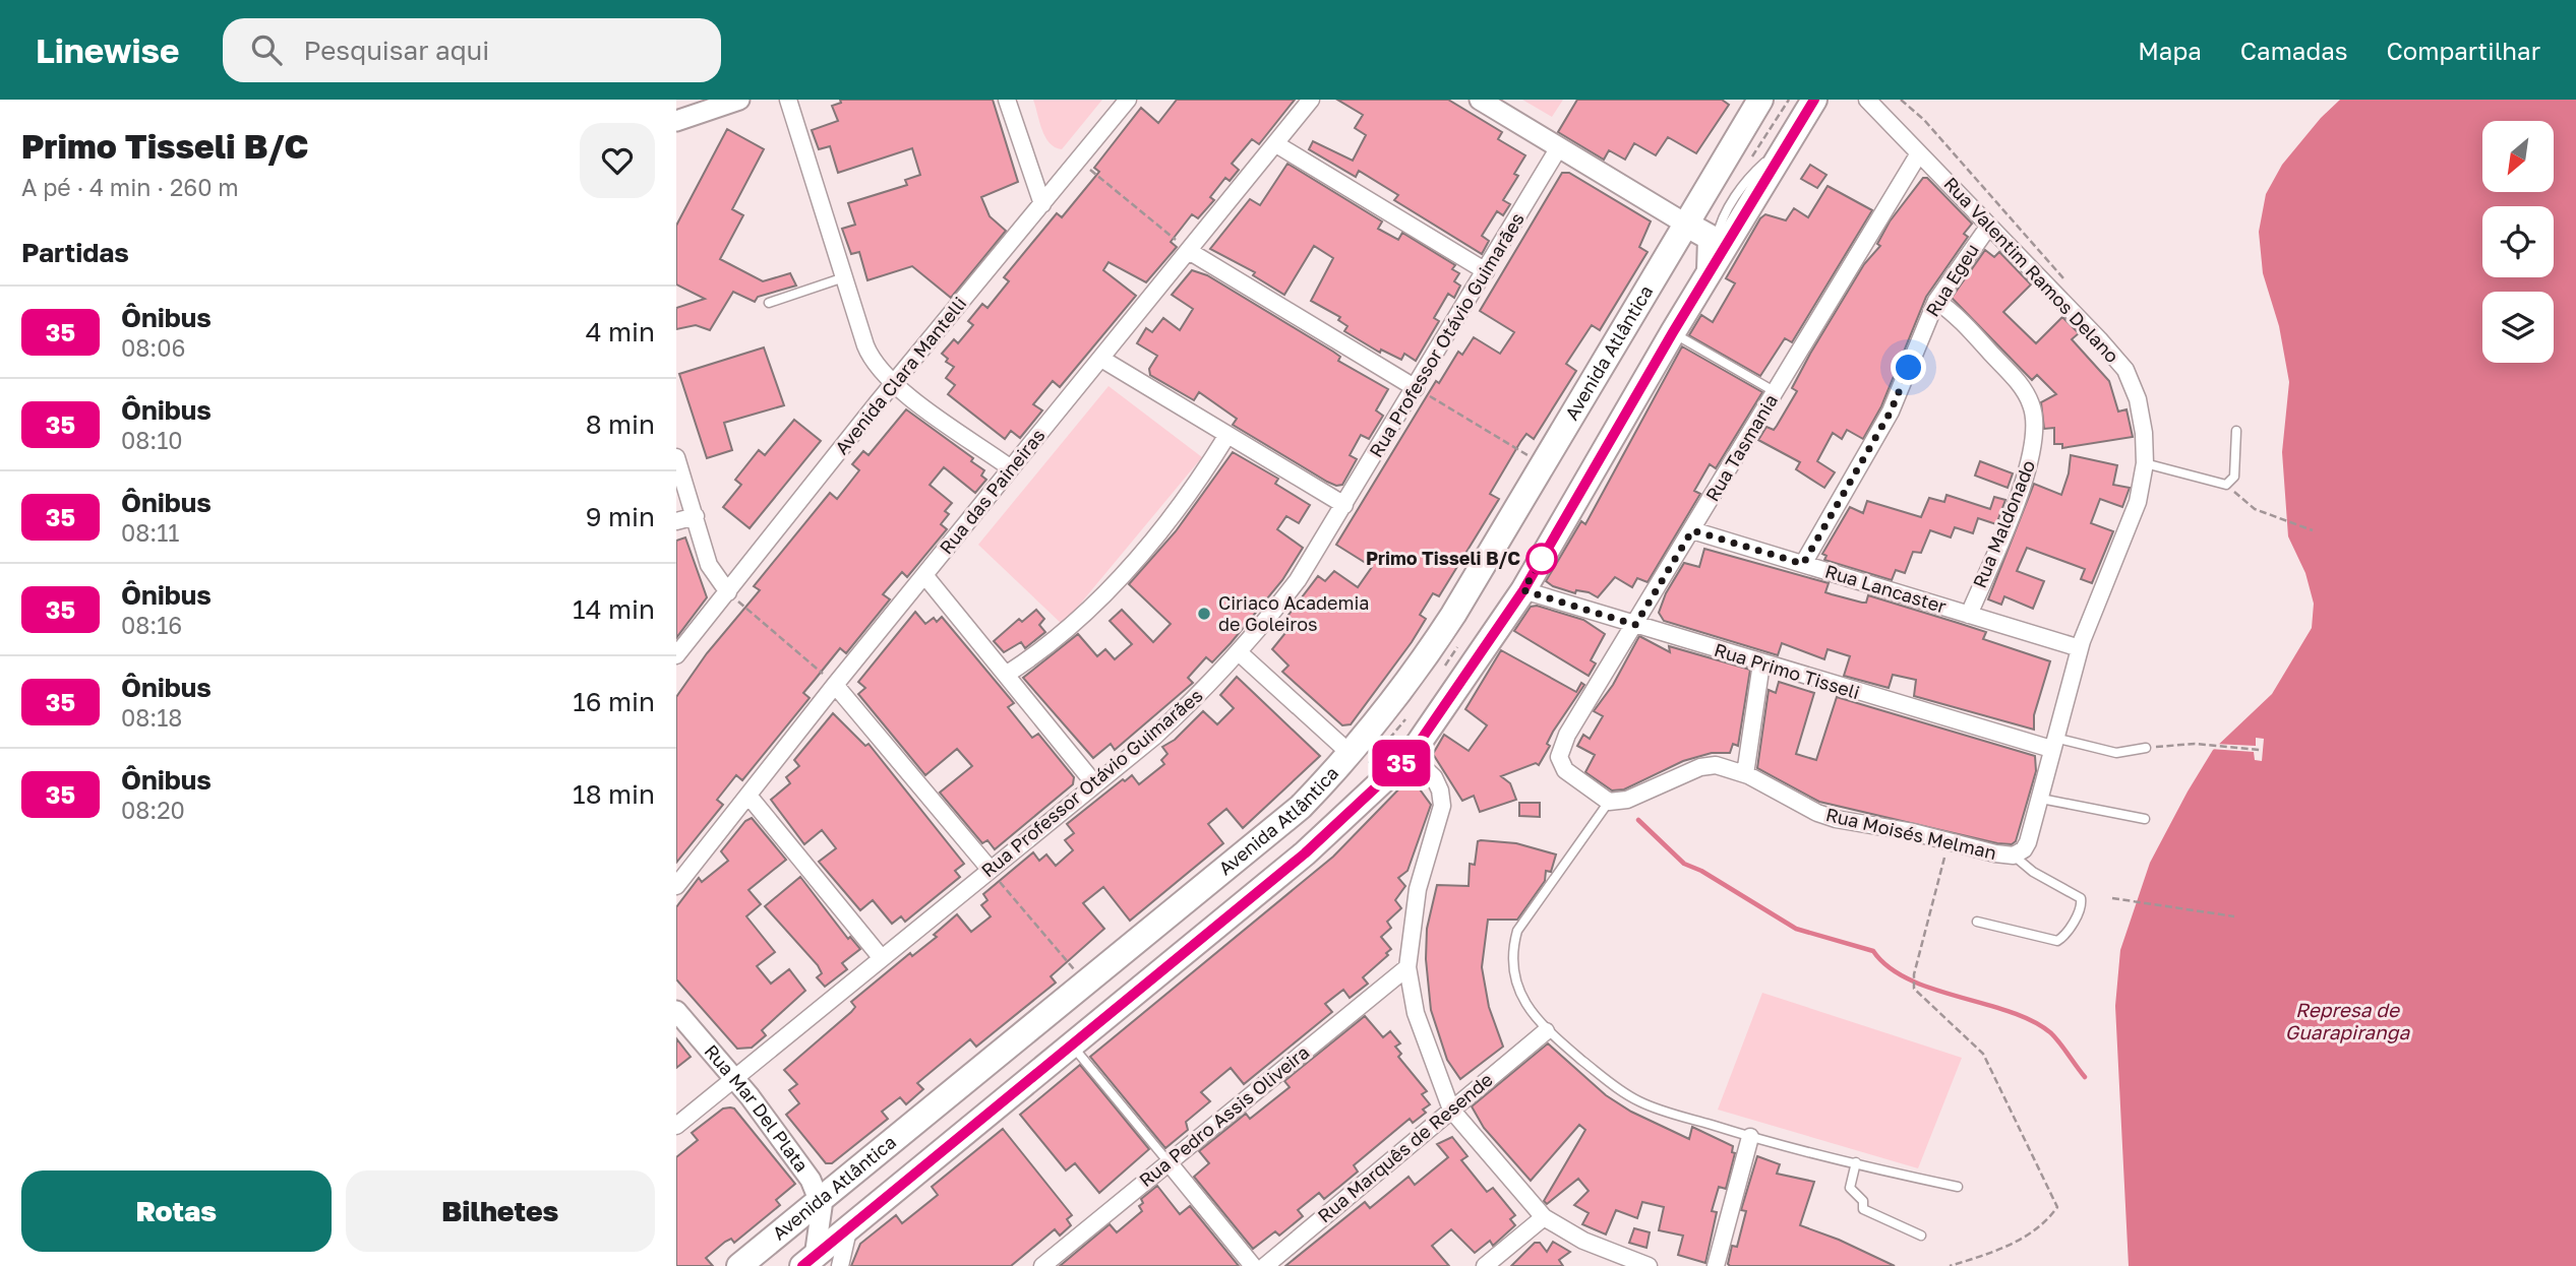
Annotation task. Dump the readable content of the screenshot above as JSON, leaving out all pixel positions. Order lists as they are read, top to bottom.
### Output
{
  "streets": {
    "main road": ["Avenida Atlântica"],
    "street": [
      "Rua Valentim Ramos Delano",
      "Rua Egeu",
      "Rua Professor Otávio Guimarães",
      "Avenida Clara Mantelli",
      "Rua Tasmania",
      "Rua das Paineiras",
      "Rua Maldonado",
      "Rua Lancaster",
      "Rua Primo Tisseli",
      "Rua Moisés Melman",
      "Rua Mar Del Plata",
      "Rua Pedro Assis Oliveira",
      "Rua Marquês de Resende"
    ]
  },
  "crossings": [
    ["Rua Valentim Ramos Delano", "Rua Egeu"],
    ["Rua Valentim Ramos Delano", "Rua Tasmania"],
    ["Rua Valentim Ramos Delano", "Rua Lancaster"],
    ["Rua Valentim Ramos Delano", "Rua Primo Tisseli"],
    ["Rua Valentim Ramos Delano", "Rua Moisés Melman"],
    ["Rua Egeu", "Rua Maldonado"],
    ["Rua Egeu", "Rua Lancaster"],
    ["Rua Professor Otávio Guimarães", "Rua Mar Del Plata"],
    ["Avenida Atlântica", "Rua Mar Del Plata"],
    ["Rua Tasmania", "Rua Lancaster"],
    ["Rua Tasmania", "Rua Primo Tisseli"],
    ["Rua Tasmania", "Rua Moisés Melman"],
    ["Rua Maldonado", "Rua Lancaster"],
    ["Rua Primo Tisseli", "Rua Moisés Melman"]
  ],
  "water": ["Represa de Guarapiranga"],
  "places": ["Primo Tisseli B/C", "Ciriaco Academia de Goleiros"],
  "lines": ["bus line 35"],
  "north": "bottom left",
  "page": {
    "header": "Linewise",
    "search": "Pesquisar aqui",
    "nav": ["Mapa", "Camadas", "Compartilhar"],
    "heading": [
      ["Primo Tisseli B/C", "A pé · 4 min · 260 m"],
      "Partidas"
    ],
    "on_map": "35",
    "list": [
      {
        "mark": "35",
        "name": "Ônibus",
        "note": "08:06",
        "value": "4 min"
      },
      {
        "mark": "35",
        "name": "Ônibus",
        "note": "08:10",
        "value": "8 min"
      },
      {
        "mark": "35",
        "name": "Ônibus",
        "note": "08:11",
        "value": "9 min"
      },
      {
        "mark": "35",
        "name": "Ônibus",
        "note": "08:16",
        "value": "14 min"
      },
      {
        "mark": "35",
        "name": "Ônibus",
        "note": "08:18",
        "value": "16 min"
      },
      {
        "mark": "35",
        "name": "Ônibus",
        "note": "08:20",
        "value": "18 min"
      }
    ],
    "buttons": ["Rotas", "Bilhetes"]
  }
}
